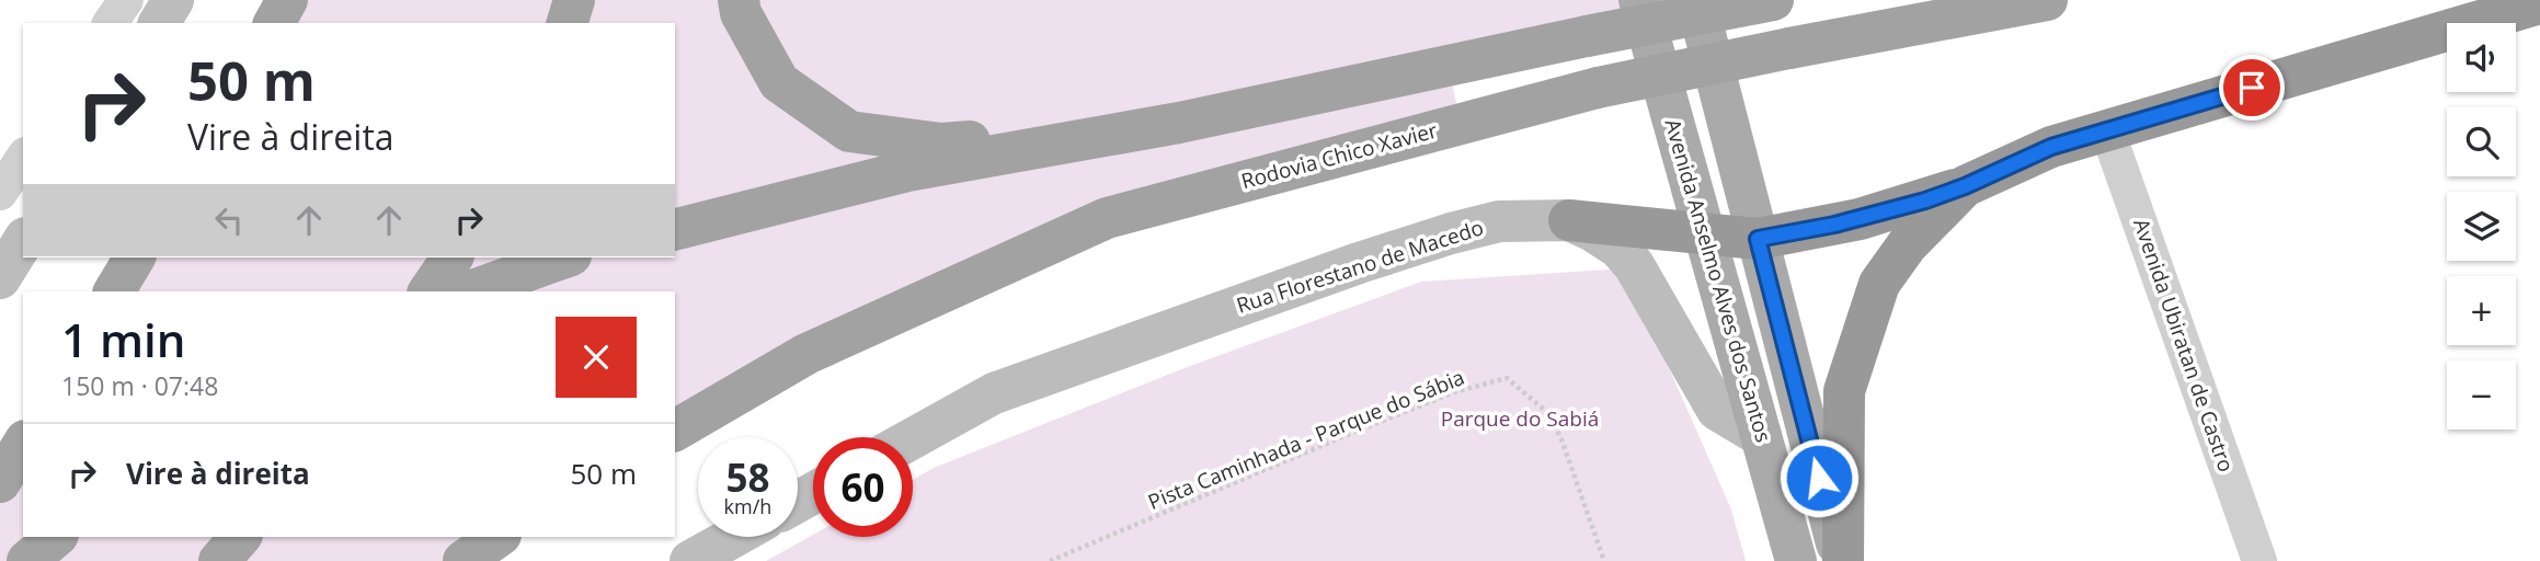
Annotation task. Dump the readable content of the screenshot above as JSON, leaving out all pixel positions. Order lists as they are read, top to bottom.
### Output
{
  "streets": {
    "highway": ["Rodovia Chico Xavier"],
    "main road": ["Rua Florestano de Macedo", "Avenida Anselmo Alves dos Santos"],
    "street": ["Avenida Ubiratan de Castro"],
    "path": ["Pista Caminhada - Parque do Sábia"]
  },
  "crossings": [
    ["Rua Florestano de Macedo", "Avenida Anselmo Alves dos Santos"]
  ],
  "parks": ["Parque do Sabiá"],
  "page": {
    "map_buttons": ["+", "−"],
    "turn": ["50 m", "Vire à direita"],
    "heading": ["1 min", "150 m · 07:48"],
    "list": [
      {
        "name": "Vire à direita",
        "value": "50 m"
      }
    ],
    "speed": "58 km/h",
    "limit": "60"
  }
}
